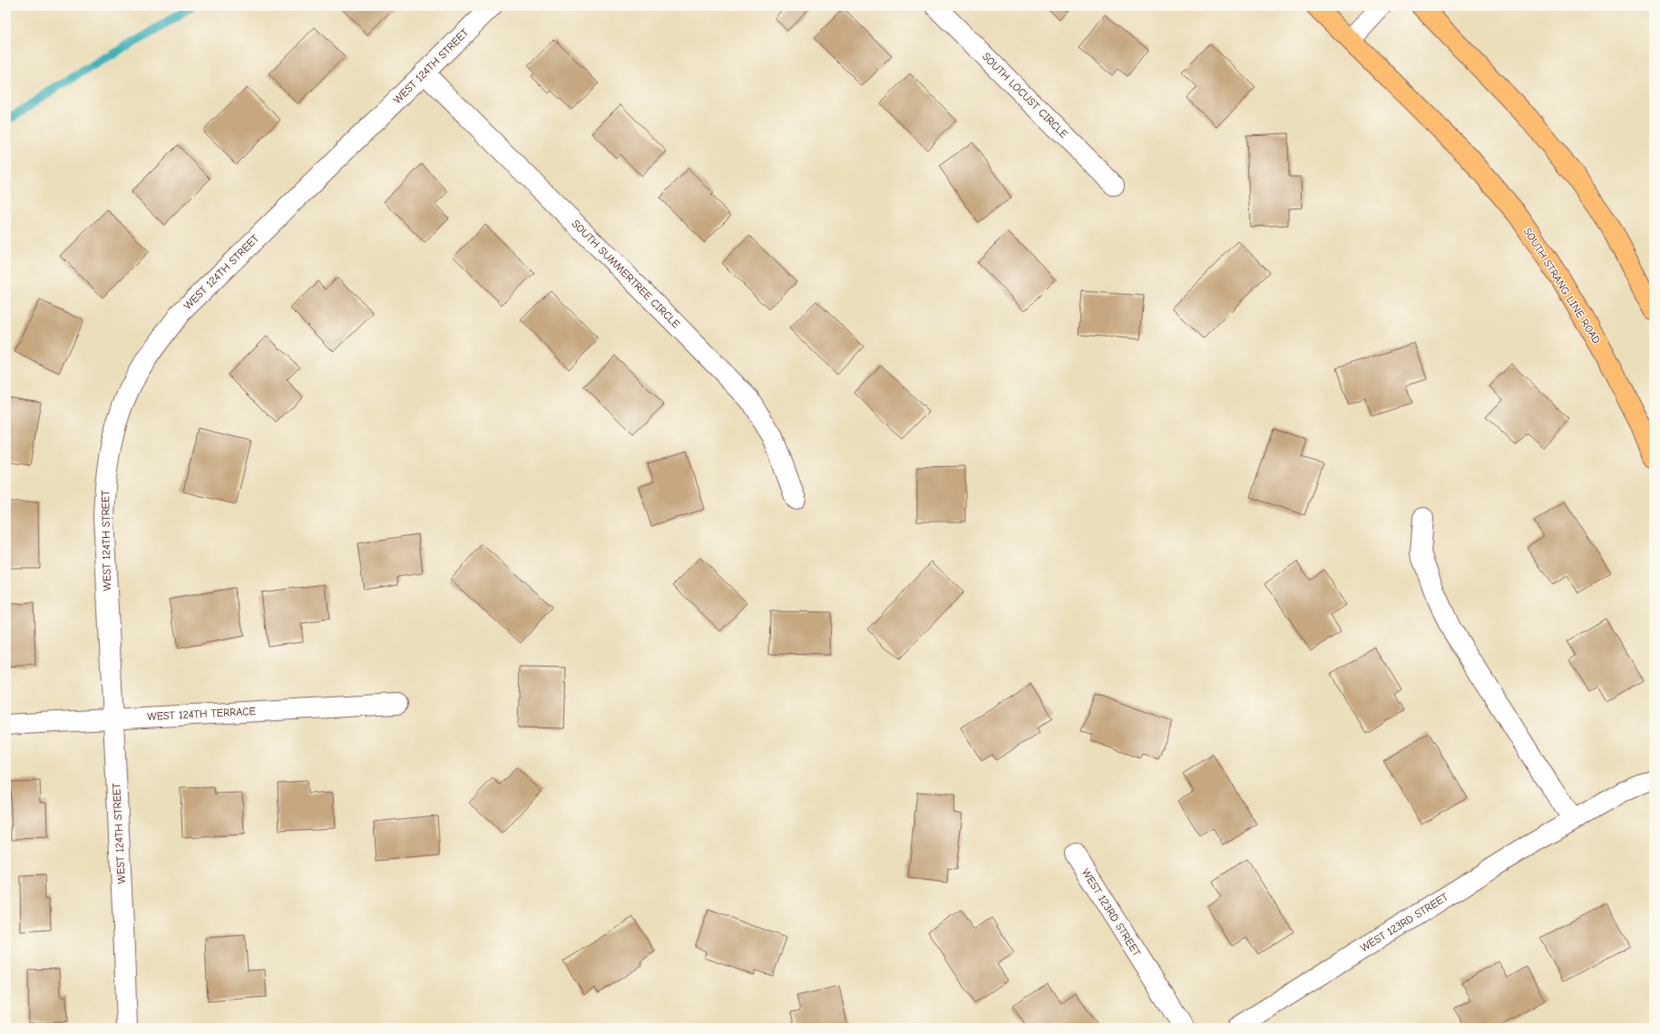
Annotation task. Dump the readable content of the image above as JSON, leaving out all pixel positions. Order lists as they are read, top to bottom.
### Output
{
  "streets": {
    "main road": ["SOUTH STRANG LINE ROAD"],
    "street": [
      "WEST 124TH STREET",
      "SOUTH LOCUST CIRCLE",
      "SOUTH SUMMERTREE CIRCLE",
      "WEST 124TH TERRACE",
      "WEST 123RD STREET"
    ]
  },
  "crossings": [
    ["WEST 124TH STREET", "SOUTH SUMMERTREE CIRCLE"],
    ["WEST 124TH STREET", "WEST 124TH TERRACE"]
  ]
}
